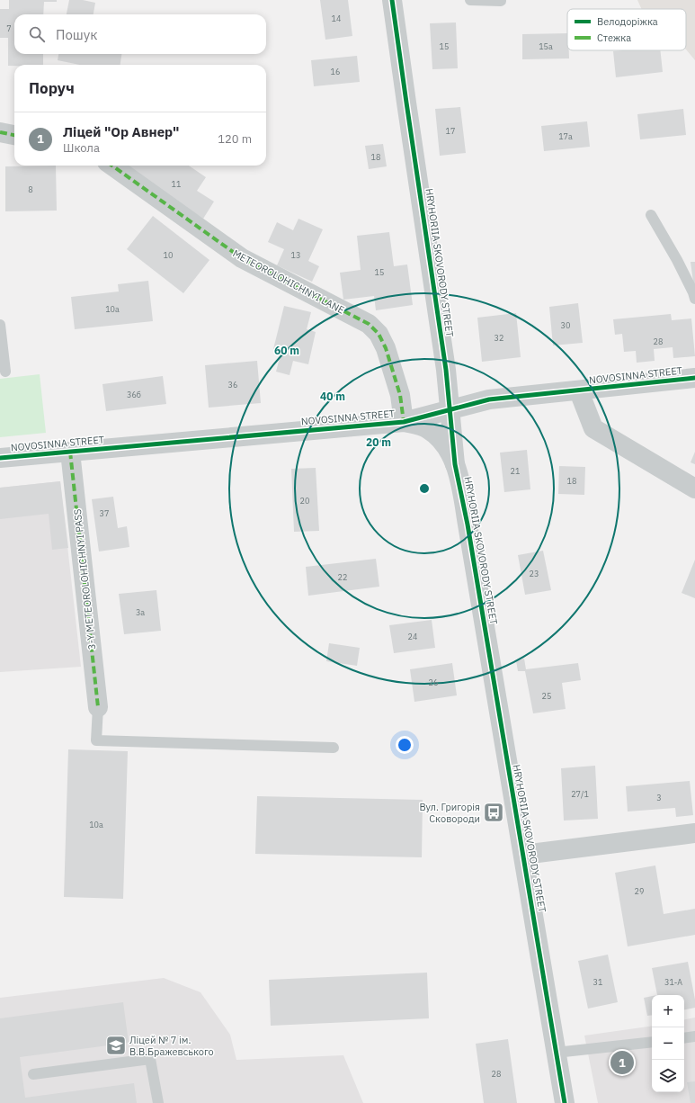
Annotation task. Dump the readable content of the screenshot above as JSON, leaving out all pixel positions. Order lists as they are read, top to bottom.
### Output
{
  "streets": {
    "street": [
      "HRYHORIIA SKOVORODY STREET",
      "METEOROLOHICHNYI LANE",
      "NOVOSINNA STREET",
      "3-Y METEOROLOHICHNYI PASS"
    ]
  },
  "crossings": [
    ["HRYHORIIA SKOVORODY STREET", "NOVOSINNA STREET"],
    ["METEOROLOHICHNYI LANE", "NOVOSINNA STREET"],
    ["NOVOSINNA STREET", "3-Y METEOROLOHICHNYI PASS"]
  ],
  "places": {
    "bus stop": ["Вул. Григорія Сковороди"],
    "school or university": ["Ліцей № 7 ім. В.В.Бражевського"]
  },
  "house_numbers": [
    "14",
    "7",
    "15",
    "15а",
    "16",
    "17",
    "17а",
    "18",
    "11",
    "8",
    "10",
    "13",
    "15",
    "10а",
    "30",
    "32",
    "28",
    "36",
    "36б",
    "21",
    "18",
    "20",
    "37",
    "23",
    "22",
    "3а",
    "24",
    "26",
    "25",
    "27/1",
    "3",
    "10а",
    "29",
    "31",
    "31-А",
    "28"
  ],
  "legend": ["Велодоріжка", "Стежка"],
  "page": {
    "search": "Пошук",
    "heading": "Поруч",
    "list": [
      {
        "mark": "1",
        "name": "Ліцей \"Ор Авнер\"",
        "note": "Школа",
        "value": "120 m"
      }
    ],
    "map_buttons": ["+", "−"],
    "pins": "1"
  },
  "rings": ["60 m", "40 m", "20 m"]
}
